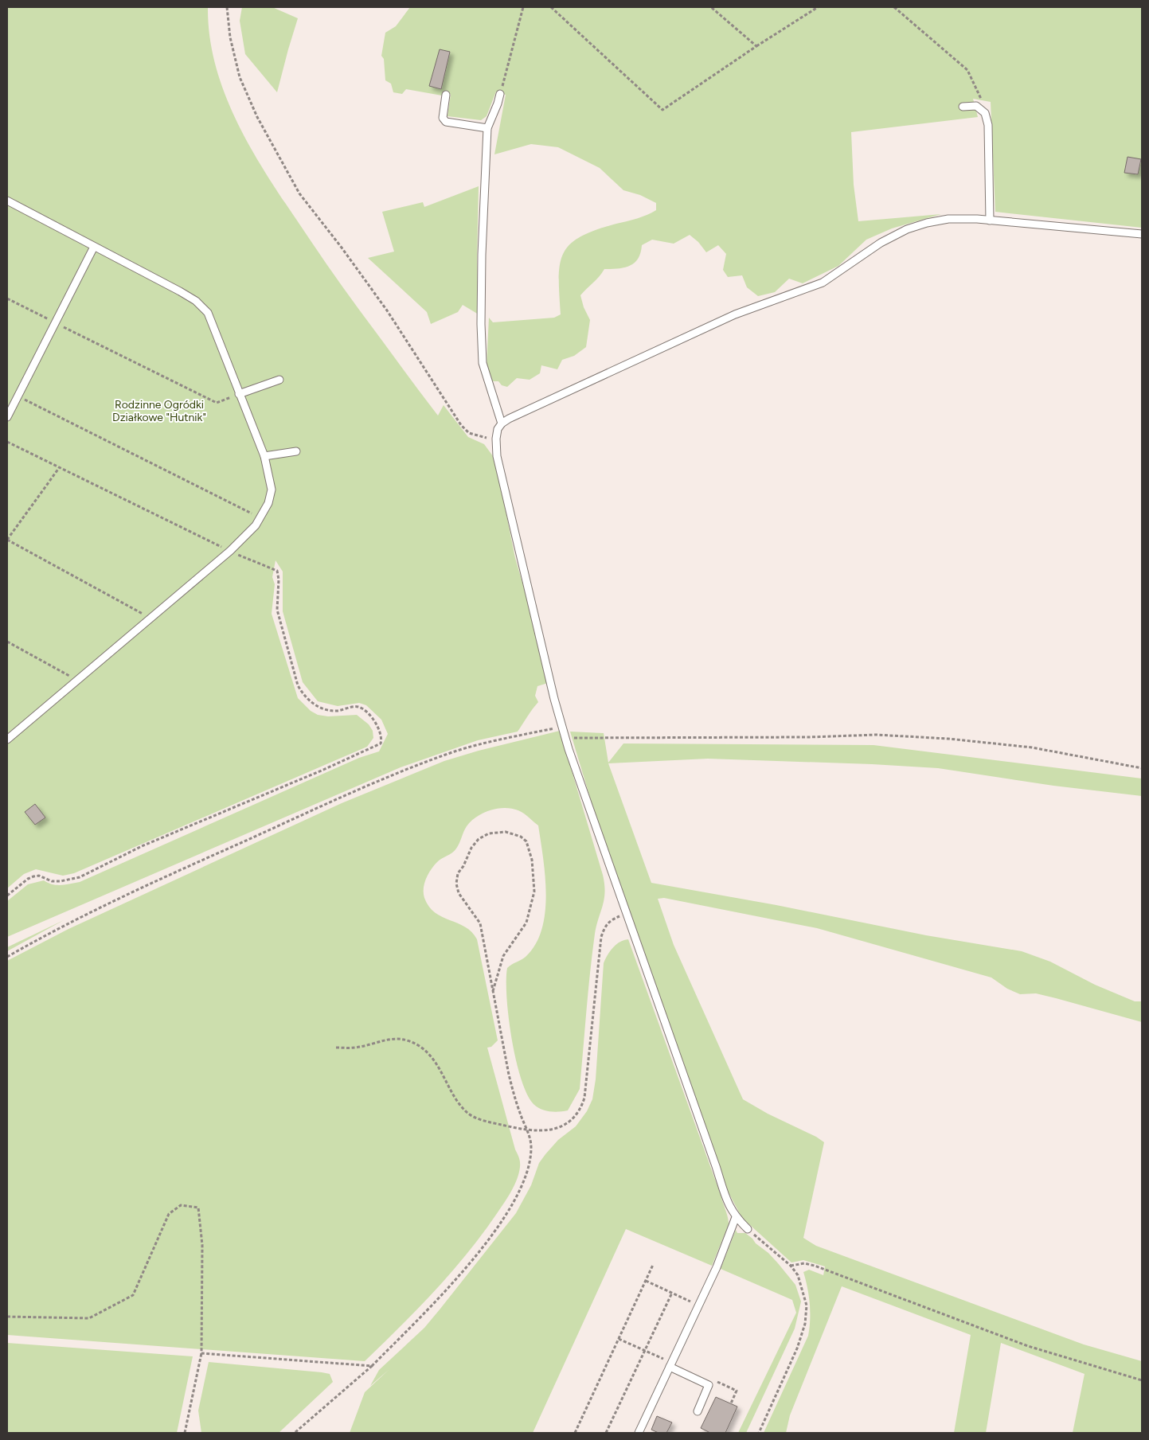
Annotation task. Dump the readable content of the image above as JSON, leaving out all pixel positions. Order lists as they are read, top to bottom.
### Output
{
  "parks": ["Rodzinne Ogródki Działkowe \"Hutnik\""]
}
